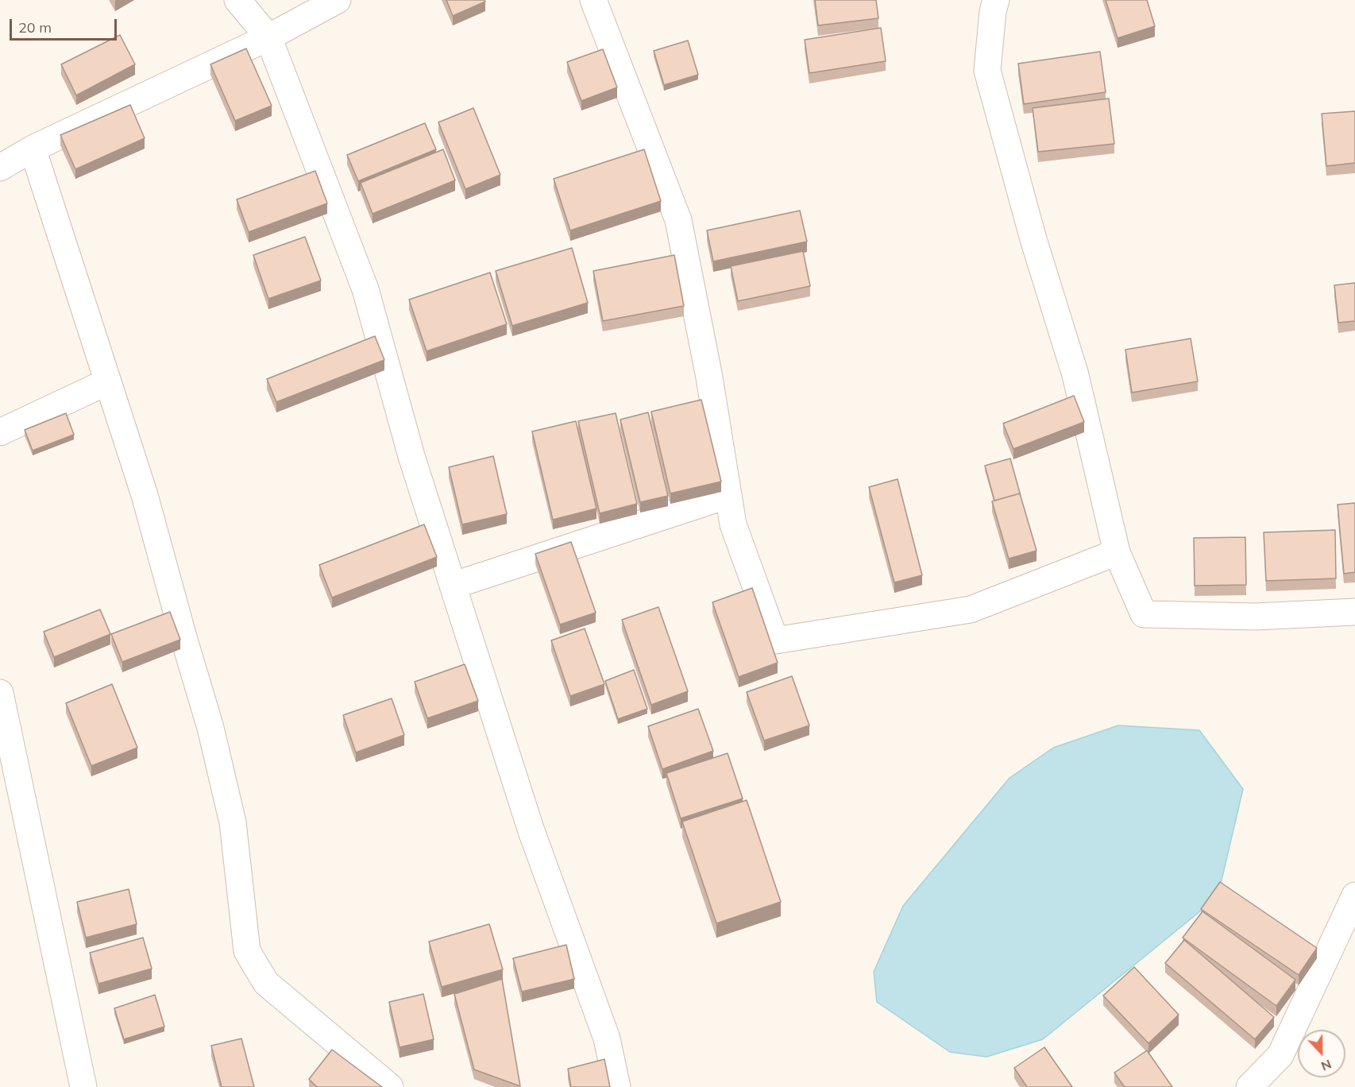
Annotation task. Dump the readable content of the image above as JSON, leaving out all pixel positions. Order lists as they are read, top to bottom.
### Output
{
  "scale_bar": "20 m",
  "north": "bottom"
}
